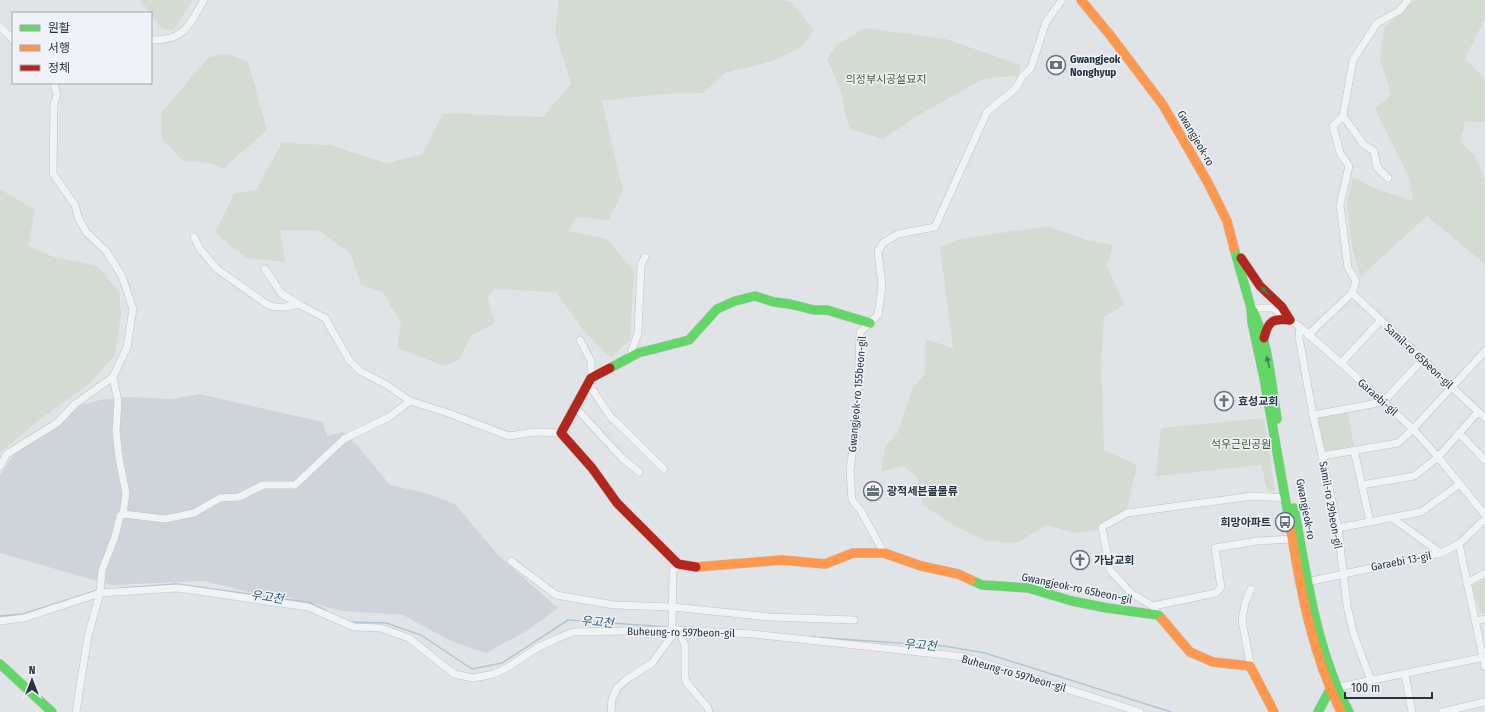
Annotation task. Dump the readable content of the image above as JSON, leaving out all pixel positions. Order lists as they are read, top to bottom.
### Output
{
  "streets": {
    "main road": ["Gwangjeok-ro", "Gwangjeok-ro 65beon-gil"],
    "street": [
      "Samil-ro 65beon-gil",
      "Gwangjeok-ro 155beon-gil",
      "Garaebi-gil",
      "Samil-ro 29beon-gil",
      "Garaebi 13-gil",
      "Buheung-ro 597beon-gil"
    ]
  },
  "crossings": [
    ["Gwangjeok-ro", "Garaebi-gil"],
    ["Gwangjeok-ro", "Garaebi 13-gil"],
    ["Gwangjeok-ro 155beon-gil", "Gwangjeok-ro 65beon-gil"],
    ["Garaebi-gil", "Samil-ro 29beon-gil"],
    ["Samil-ro 29beon-gil", "Garaebi 13-gil"]
  ],
  "water": ["우고천"],
  "parks": ["의정부시공설묘지", "석우근린공원"],
  "places": {
    "bank": ["Gwangjeok Nonghyup"],
    "church": ["효성교회", "가납교회"],
    "office": ["광적세븐콜물류"],
    "bus stop": ["희망아파트"]
  },
  "legend": ["원활", "서행", "정체"],
  "scale_bar": "100 m",
  "north": "top"
}
